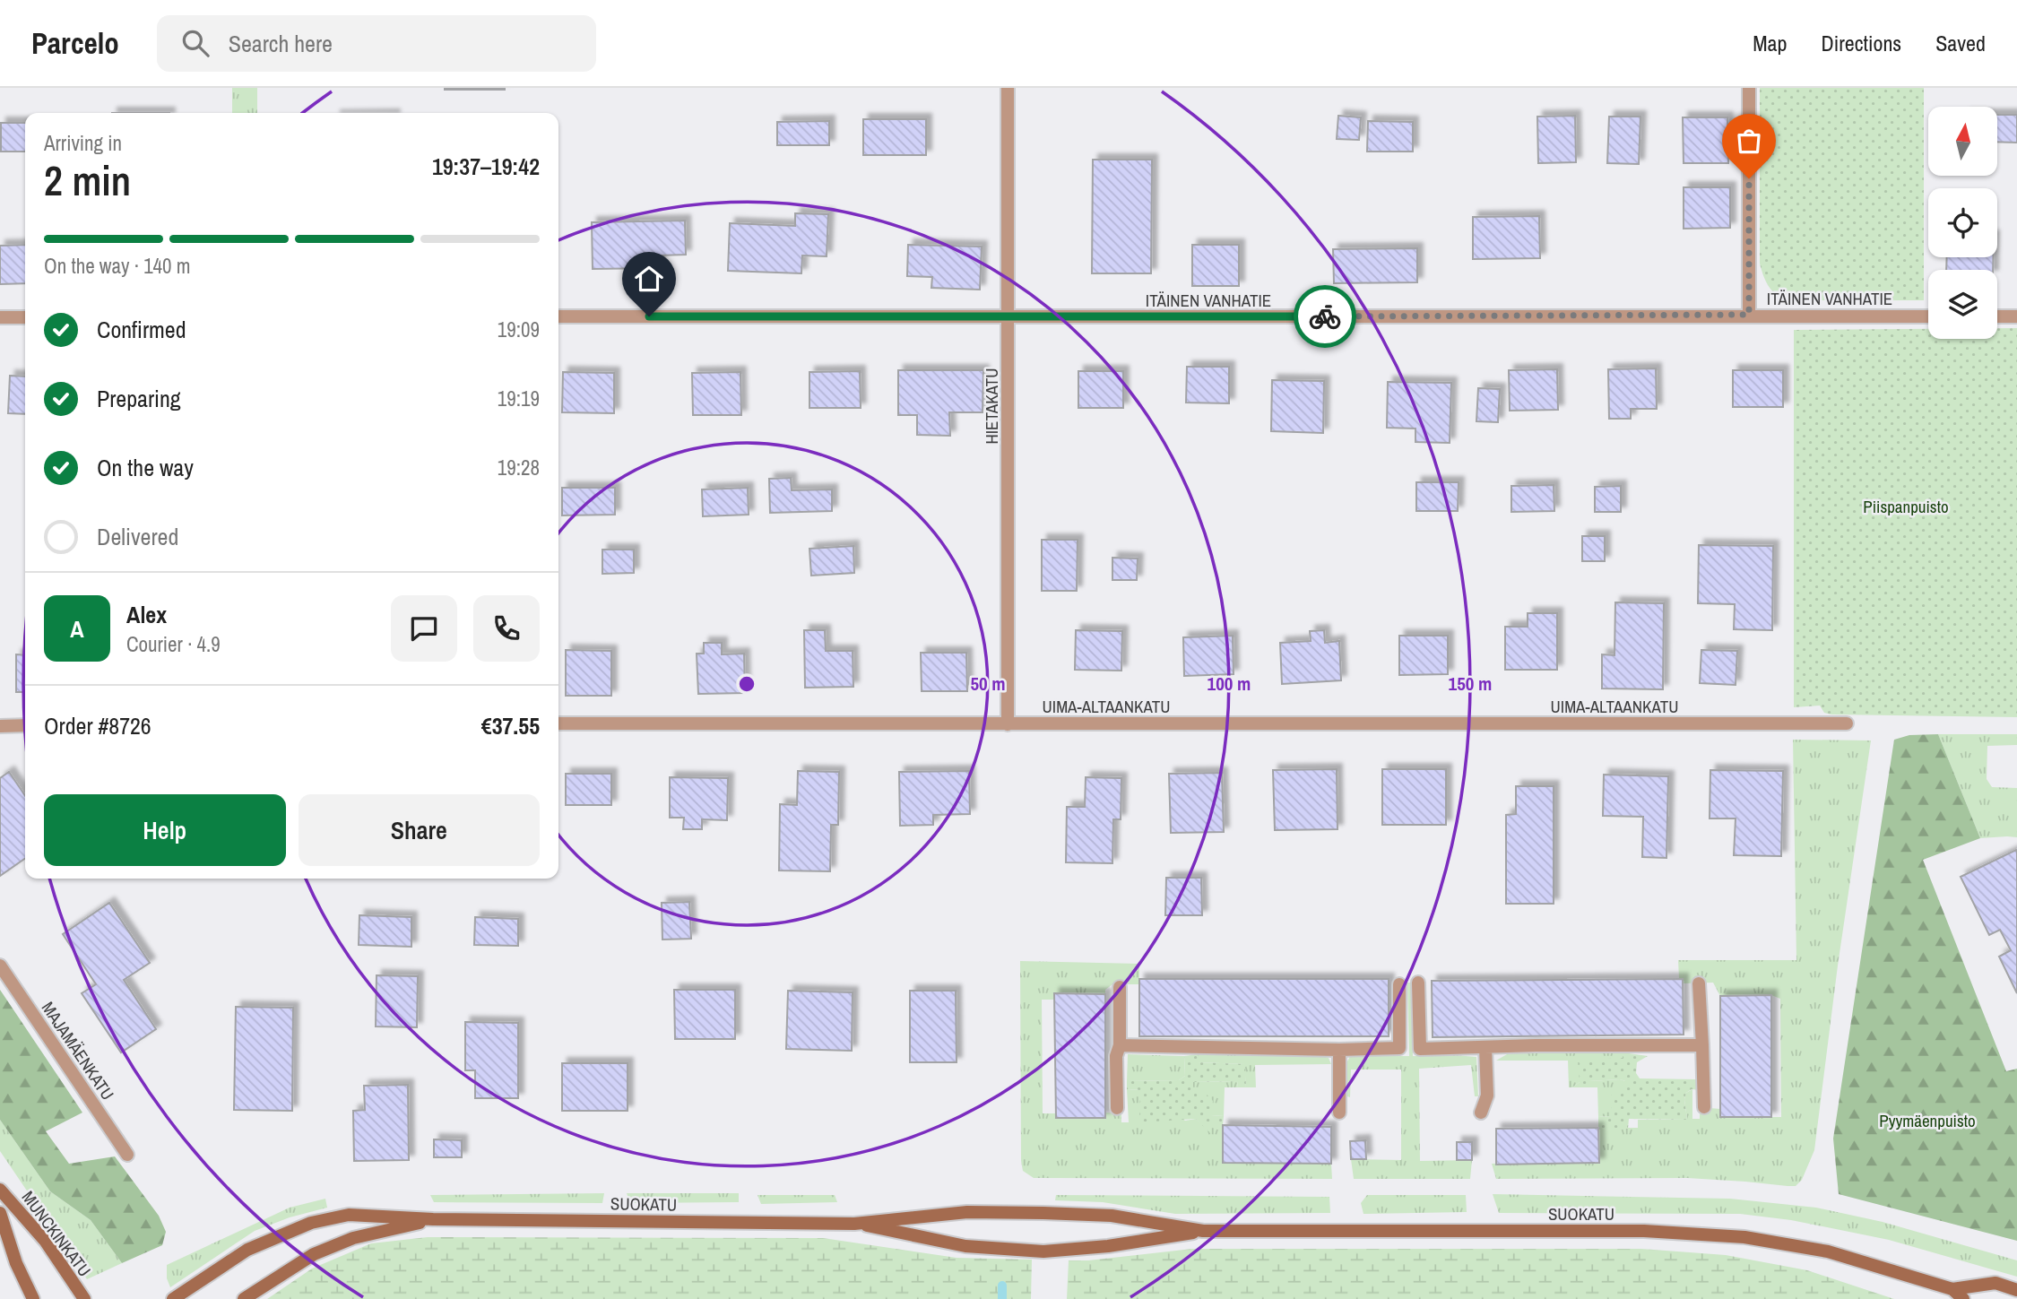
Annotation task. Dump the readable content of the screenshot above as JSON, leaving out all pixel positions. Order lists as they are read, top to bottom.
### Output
{
  "streets": {
    "street": [
      "ITÄINEN VANHATIE",
      "HIETAKATU",
      "UIMA-ALTAANKATU",
      "MAJAMÄENKATU",
      "SUOKATU",
      "MUNCKINKATU"
    ]
  },
  "crossings": [
    ["ITÄINEN VANHATIE", "HIETAKATU"],
    ["HIETAKATU", "UIMA-ALTAANKATU"]
  ],
  "parks": ["Piispanpuisto", "Pyymäenpuisto"],
  "north": "top",
  "page": {
    "header": "Parcelo",
    "search": "Search here",
    "nav": ["Map", "Directions", "Saved"],
    "heading": ["2 min", "Arriving in", "19:37–19:42"],
    "panel": [
      "Alex",
      "Courier · 4.9",
      "Order #8726",
      "€37.55"
    ],
    "bar": "On the way · 140 m",
    "list": [
      ["Confirmed", "19:09"],
      ["Preparing", "19:19"],
      ["On the way", "19:28"],
      "Delivered"
    ],
    "round": "A",
    "buttons": ["Help", "Share"]
  },
  "rings": ["50 m", "100 m", "150 m"]
}
